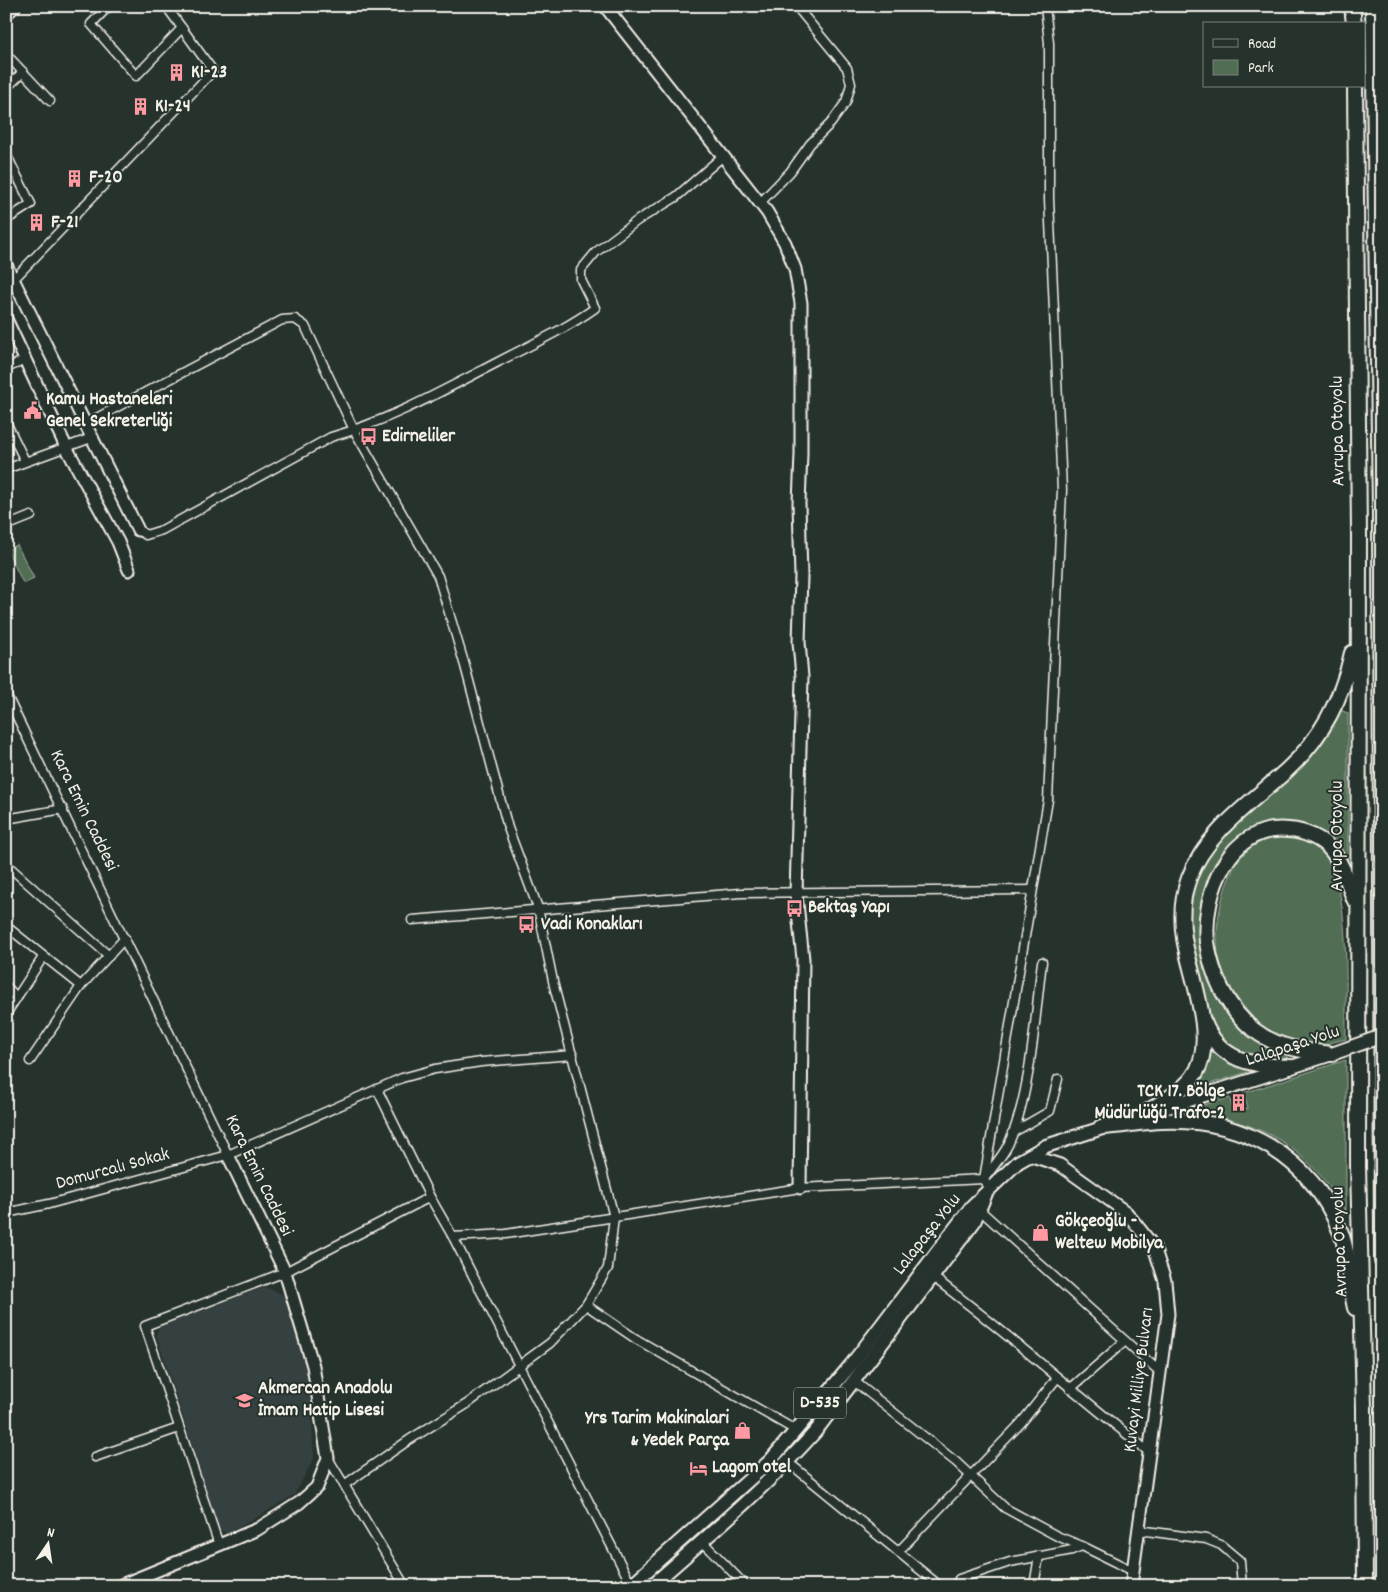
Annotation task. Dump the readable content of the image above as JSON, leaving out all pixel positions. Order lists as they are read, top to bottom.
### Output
{
  "streets": {
    "highway": ["Avrupa Otoyolu"],
    "main road": ["Lalapaşa Yolu", "D-535"],
    "street": ["Kara Emin Caddesi", "Domurcalı Sokak", "Kuvayi Milliye Bulvarı"]
  },
  "crossings": [
    ["Kara Emin Caddesi", "Domurcalı Sokak"],
    ["Lalapaşa Yolu", "D-535"],
    ["Kuvayi Milliye Bulvarı", "D-535"]
  ],
  "places": {
    "building": [
      "K1-23",
      "K1-24",
      "F-20",
      "F-21",
      "TCK 17. Bölge Müdürlüğü Trafo-2"
    ],
    "public building": ["Kamu Hastaneleri Genel Sekreterliği"],
    "bus stop": ["Edirneliler", "Bektaş Yapı", "Vadi Konakları"],
    "shop": ["Gökçeoğlu - Weltew Mobilya", "Yrs Tarim Makinalari & Yedek Parça"],
    "school or university": ["Akmercan Anadolu İmam Hatip Lisesi"],
    "hotel": ["Lagom otel"]
  },
  "legend": ["Road", "Park"],
  "north": "top"
}
